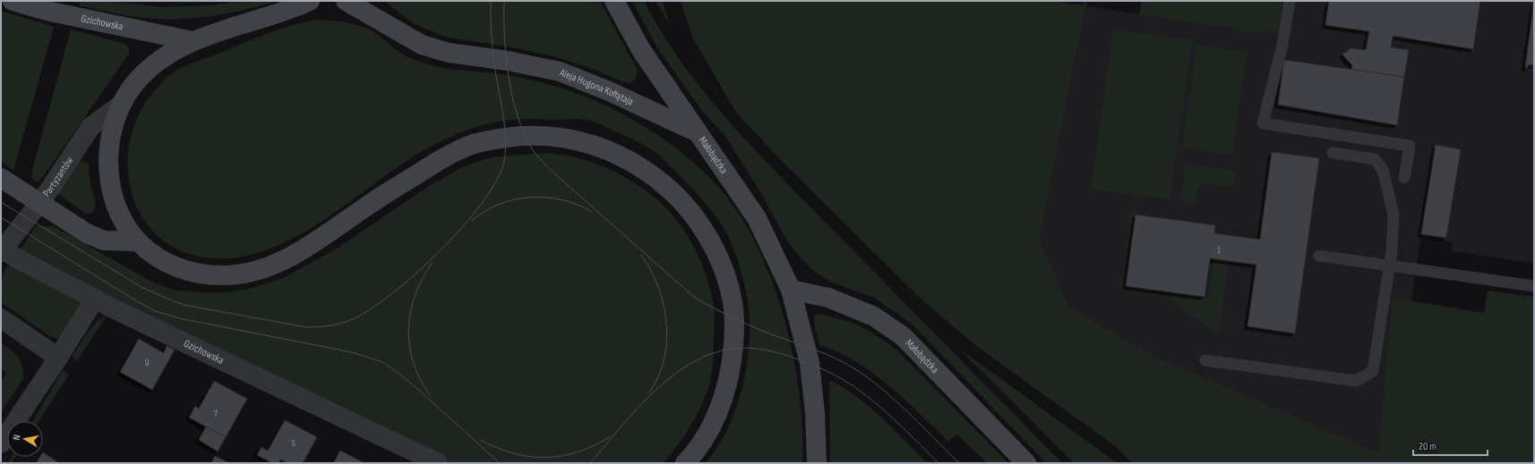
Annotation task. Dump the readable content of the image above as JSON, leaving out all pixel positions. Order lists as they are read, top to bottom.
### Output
{
  "streets": {
    "main road": ["Gzichowska", "Aleja Hugona Kołłątaja", "Małobądzka"],
    "street": ["Partyzantów"]
  },
  "crossings": [
    ["Gzichowska", "Partyzantów"],
    ["Aleja Hugona Kołłątaja", "Małobądzka"]
  ],
  "house_numbers": [
    "1",
    "9",
    "7",
    "5"
  ],
  "scale_bar": "20 m",
  "north": "left"
}
